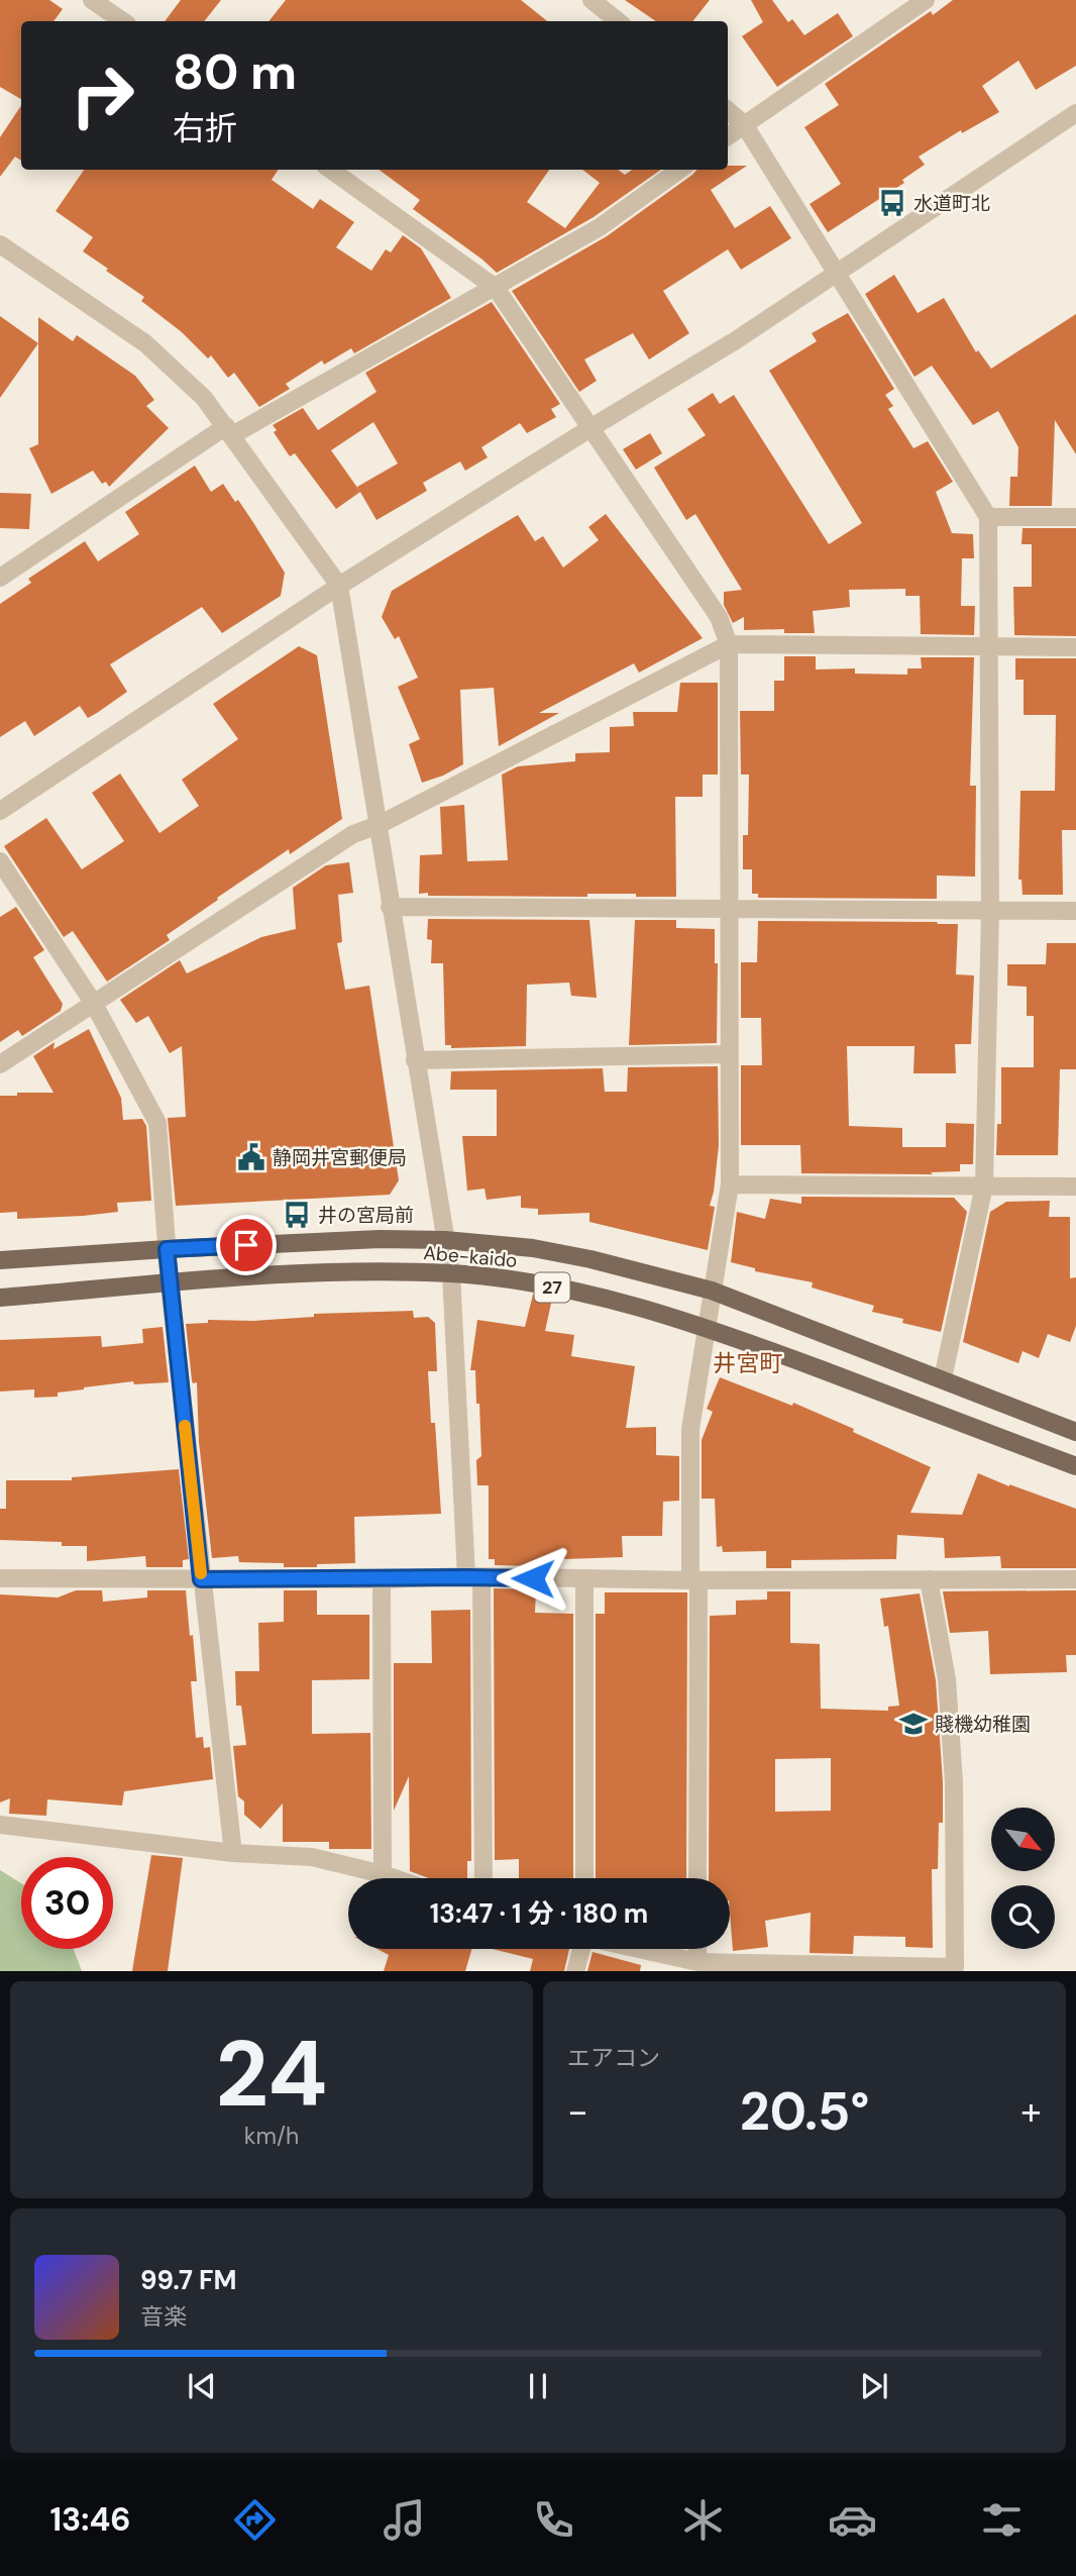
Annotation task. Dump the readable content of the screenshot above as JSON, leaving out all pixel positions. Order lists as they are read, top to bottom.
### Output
{
  "streets": {
    "main road": ["Abe-kaido", "27"]
  },
  "districts": ["井宮町"],
  "places": {
    "bus stop": ["水道町北", "井の宮局前"],
    "public building": ["静岡井宮郵便局"],
    "school or university": ["賤機幼稚園"]
  },
  "north": "bottom right",
  "page": {
    "turn": ["80 m", "右折"],
    "limit": "30",
    "trip": "13:47 · 1 分 · 180 m",
    "tile": [
      ["24", "km/h"],
      "エアコン"
    ],
    "heat": ["−", "20.5°", "+"],
    "song": ["99.7 FM", "音楽"],
    "tabs": "13:46"
  }
}
